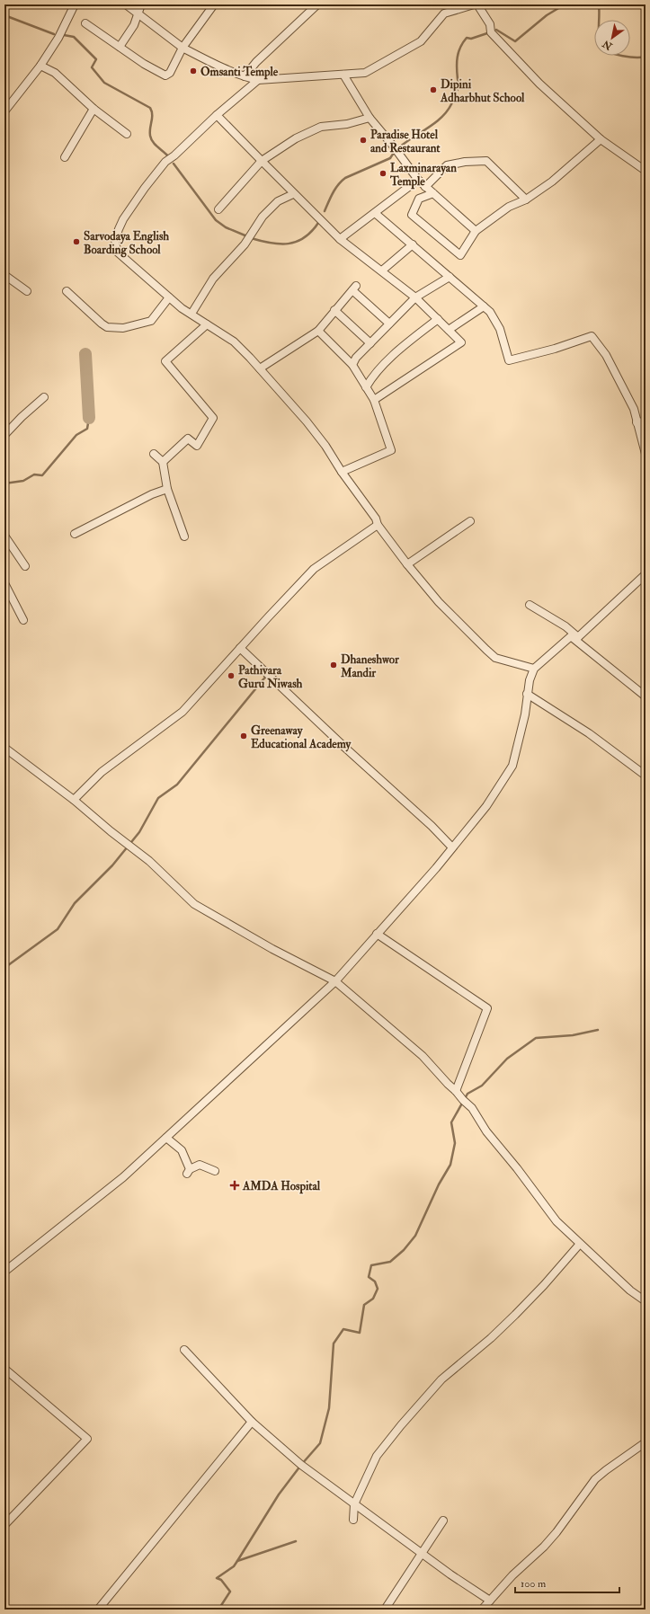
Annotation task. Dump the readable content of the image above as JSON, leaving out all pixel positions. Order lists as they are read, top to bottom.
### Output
{
  "places": {
    "other": [
      "Omsanti Temple",
      "Dipini Adharbhut School",
      "Paradise Hotel and Restaurant",
      "Laxminarayan Temple",
      "Sarvodaya English Boarding School",
      "Dhaneshwor Mandir",
      "Pathivara Guru Niwash",
      "Greenaway Educational Academy"
    ],
    "health": ["AMDA Hospital"]
  },
  "scale_bar": "100 m",
  "north": "bottom left"
}
